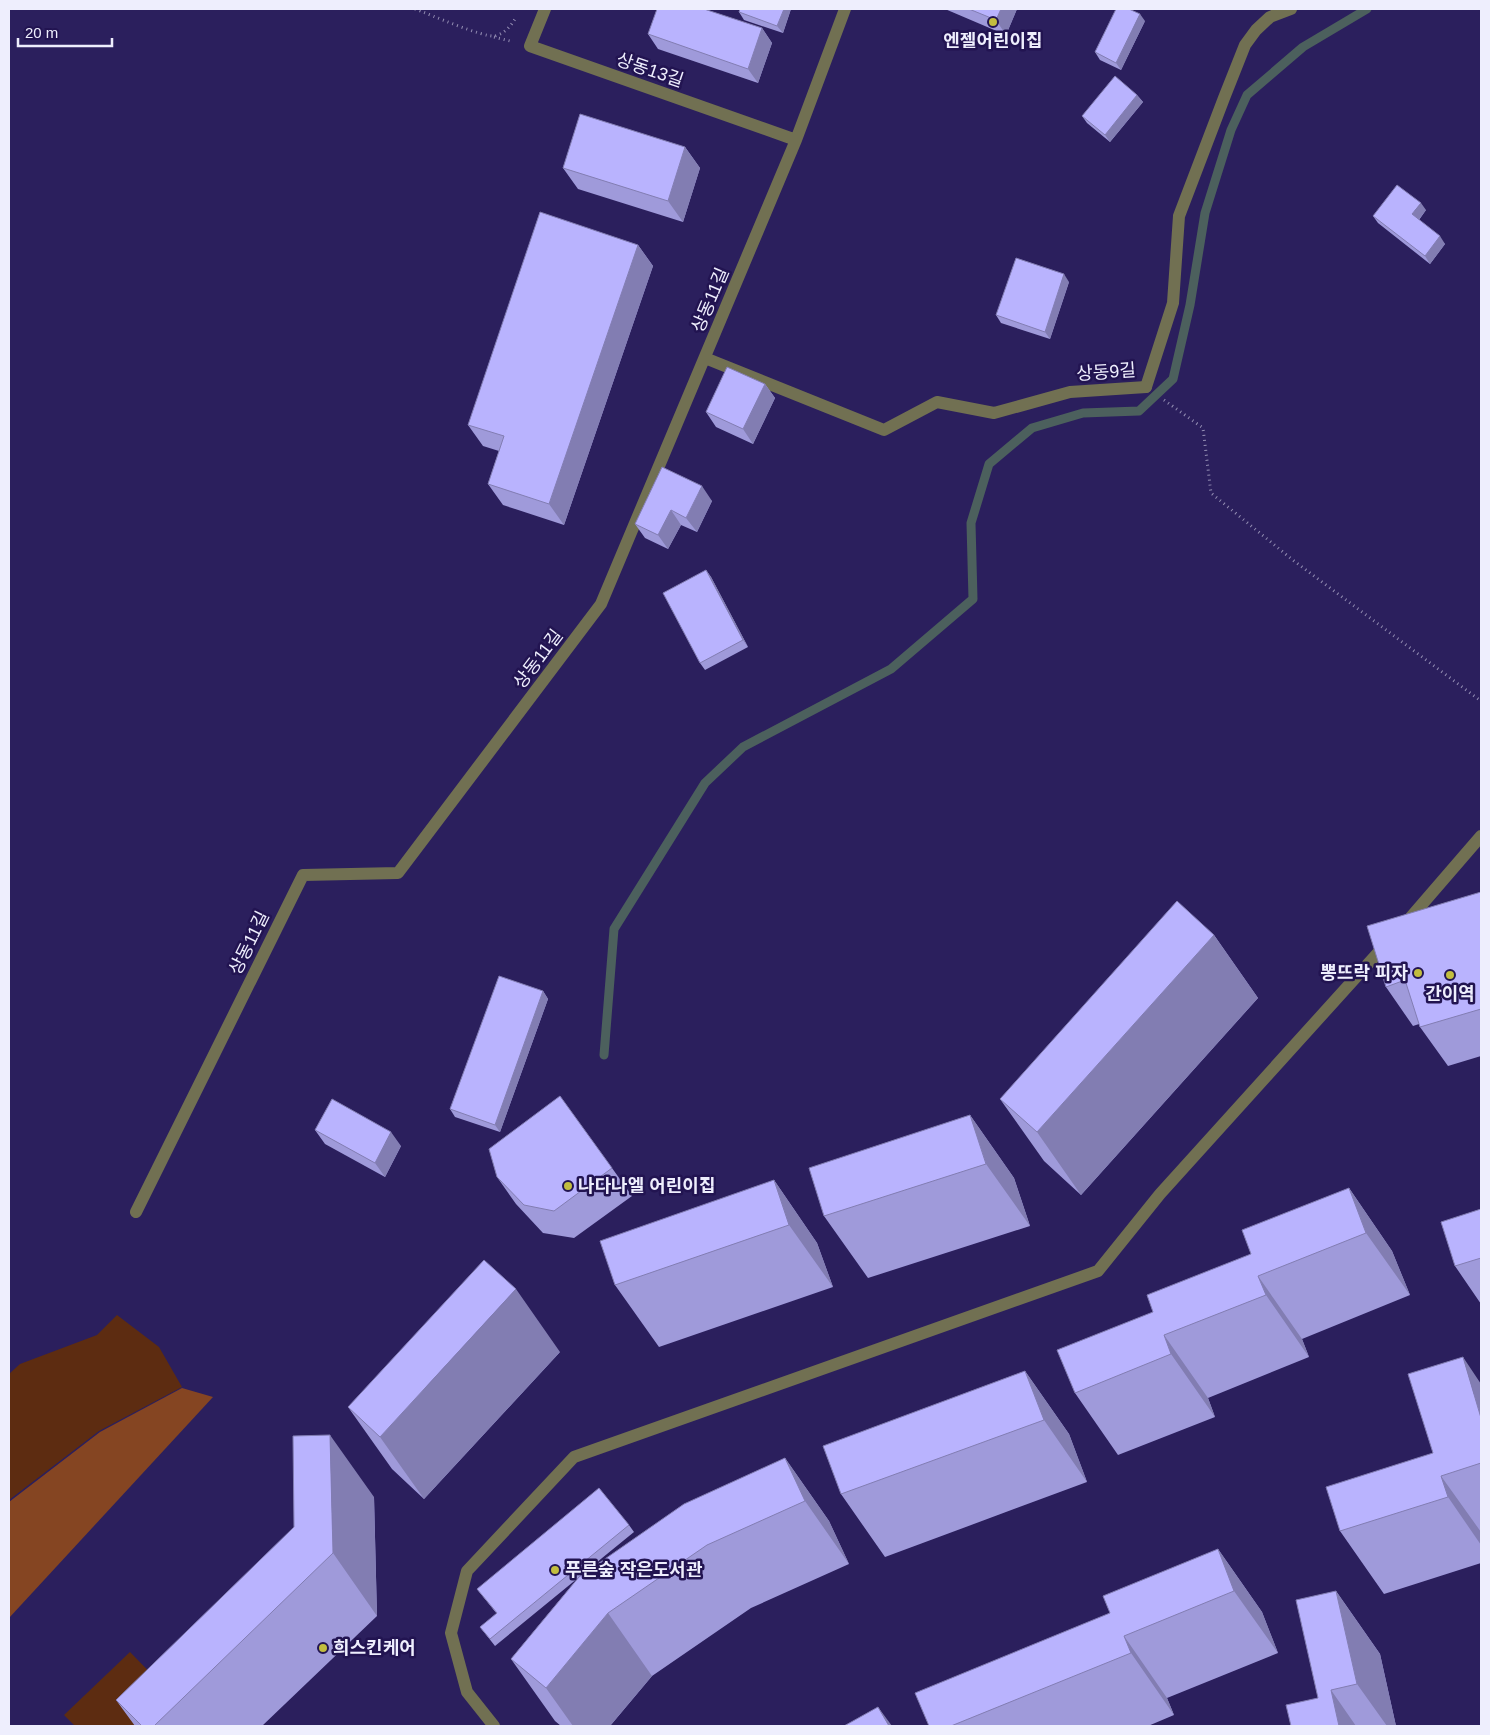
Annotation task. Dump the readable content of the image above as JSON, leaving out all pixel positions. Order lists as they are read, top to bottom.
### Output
{
  "streets": {
    "street": ["상동13길", "상동11길", "상동9길"]
  },
  "crossings": [
    ["상동13길", "상동11길"],
    ["상동11길", "상동9길"]
  ],
  "places": [
    "엔젤어린이집",
    "뽕뜨락 피자",
    "간이역",
    "나다나엘 어린이집",
    "푸른숲 작은도서관",
    "희스킨케어"
  ],
  "scale_bar": "20 m"
}
